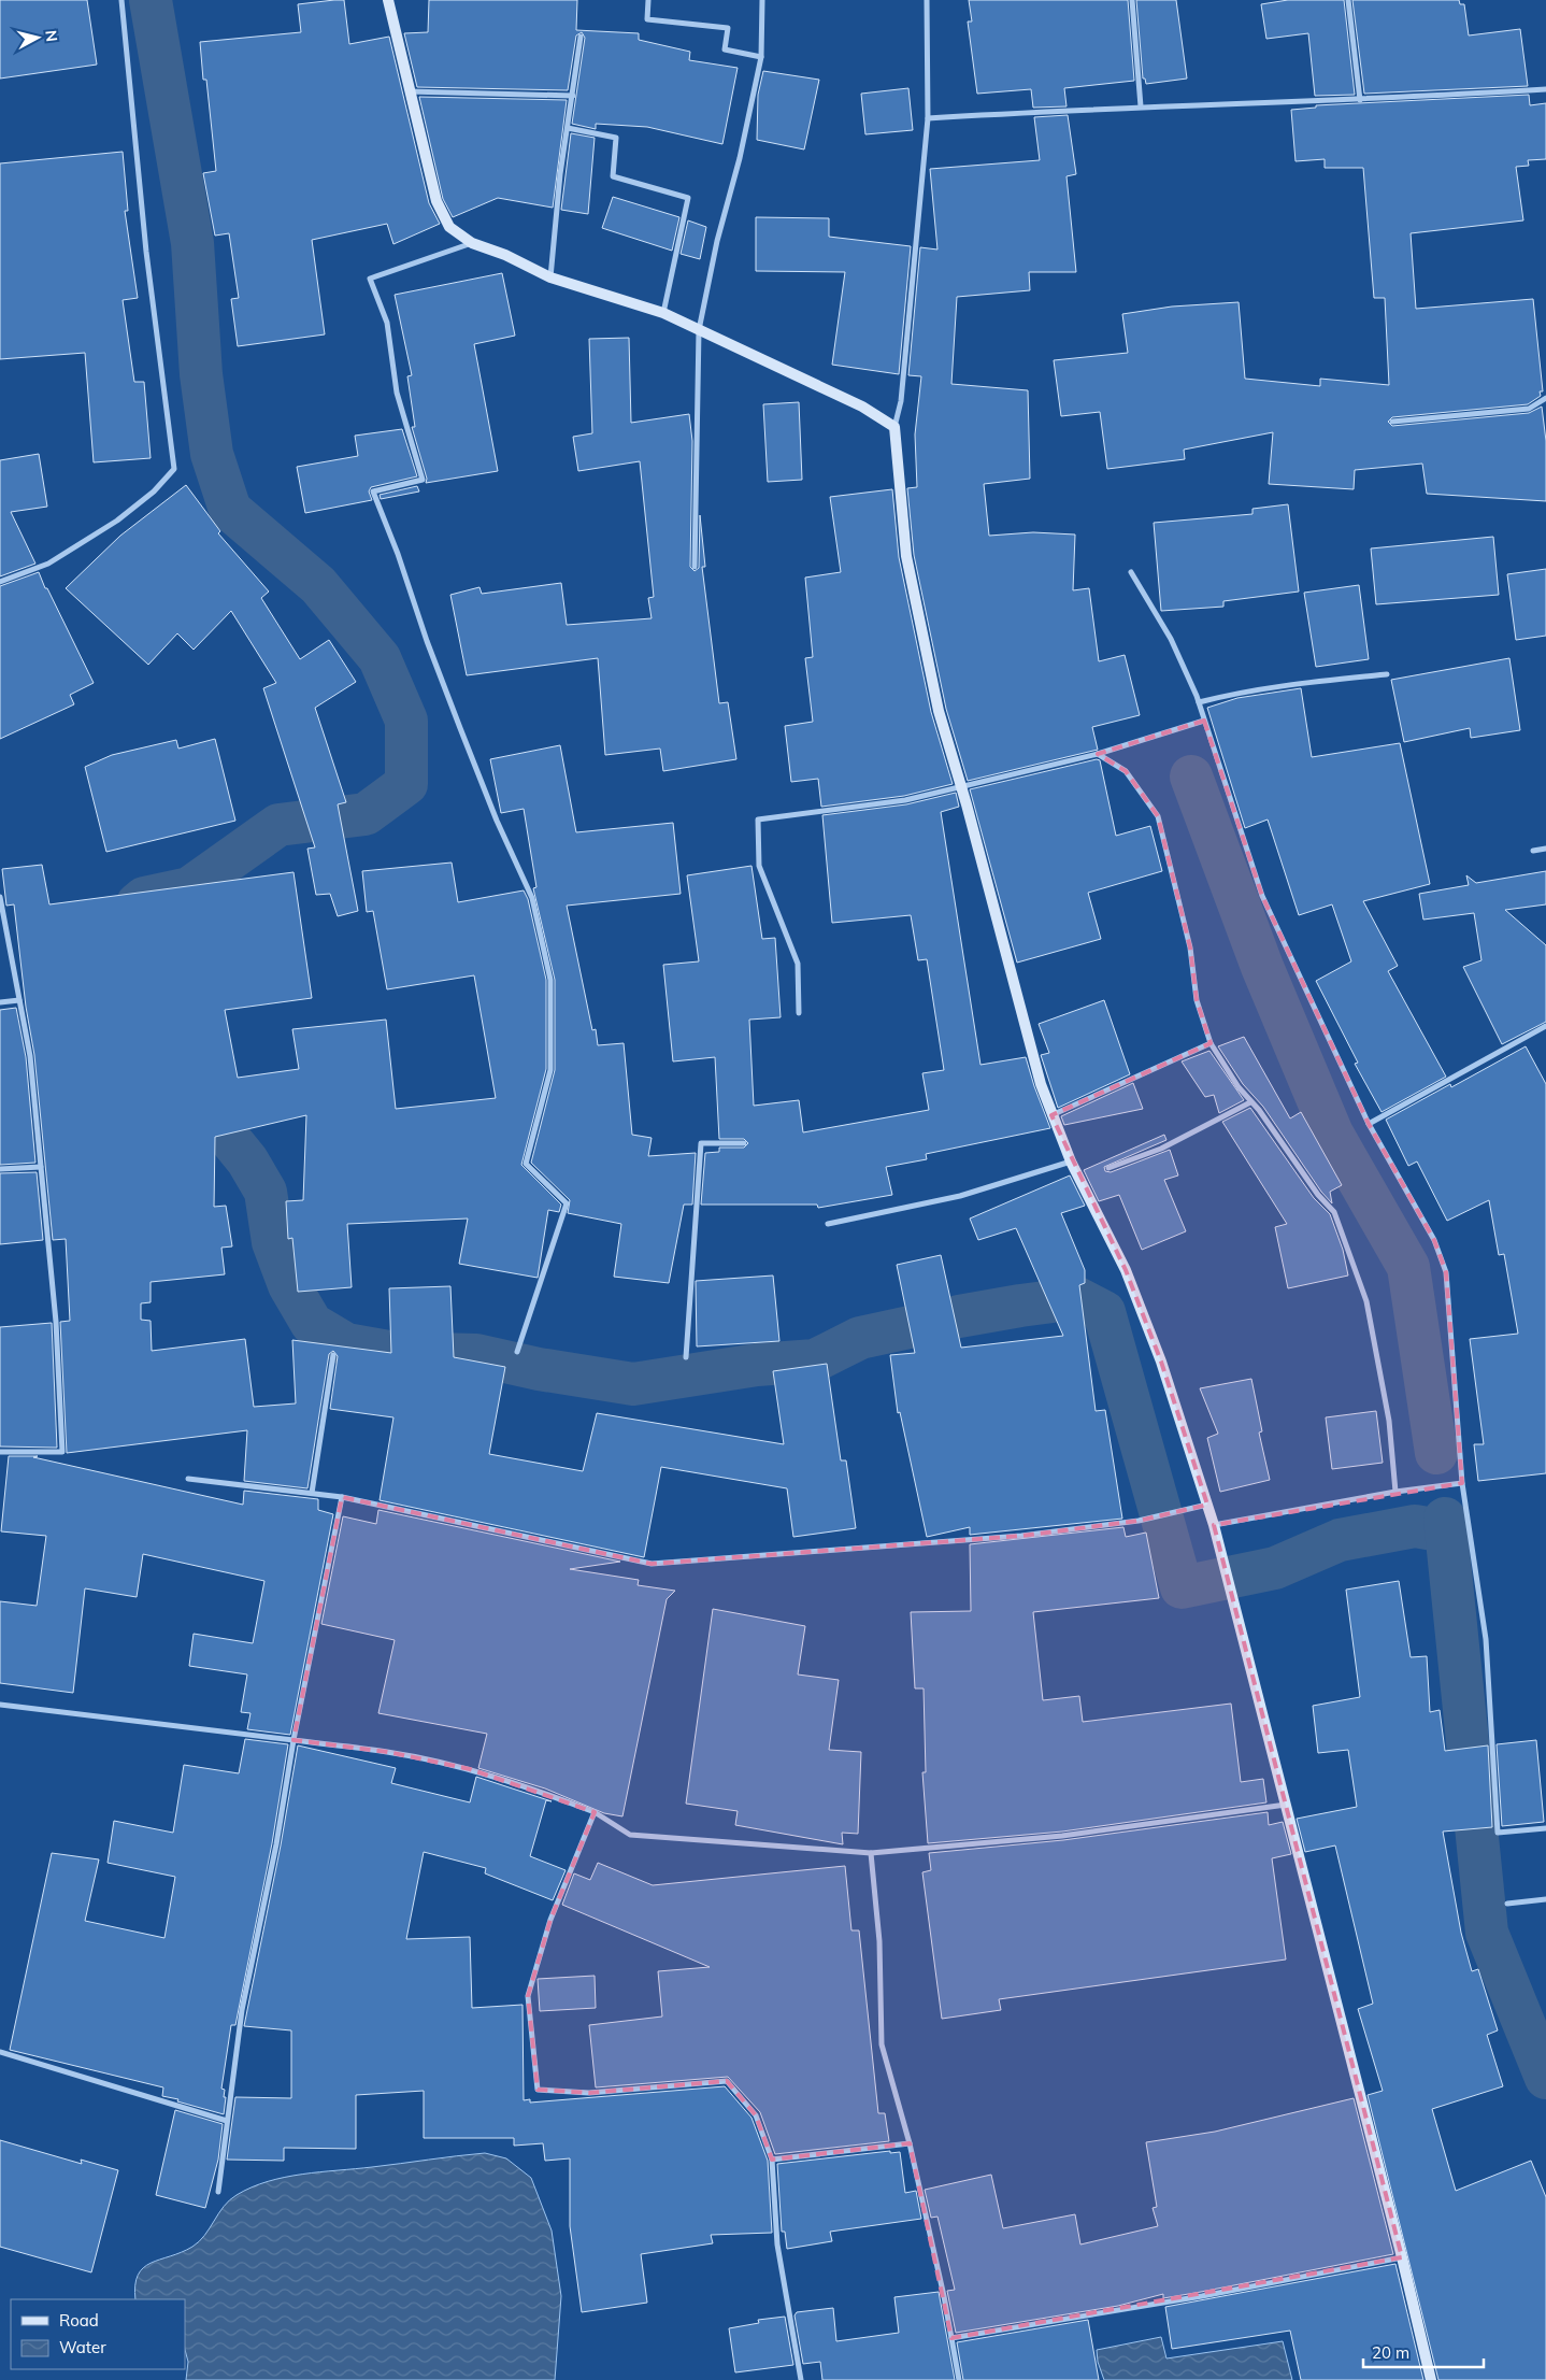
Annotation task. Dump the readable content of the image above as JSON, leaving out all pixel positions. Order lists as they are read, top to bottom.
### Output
{
  "legend": ["Road", "Water"],
  "scale_bar": "20 m",
  "north": "right"
}
